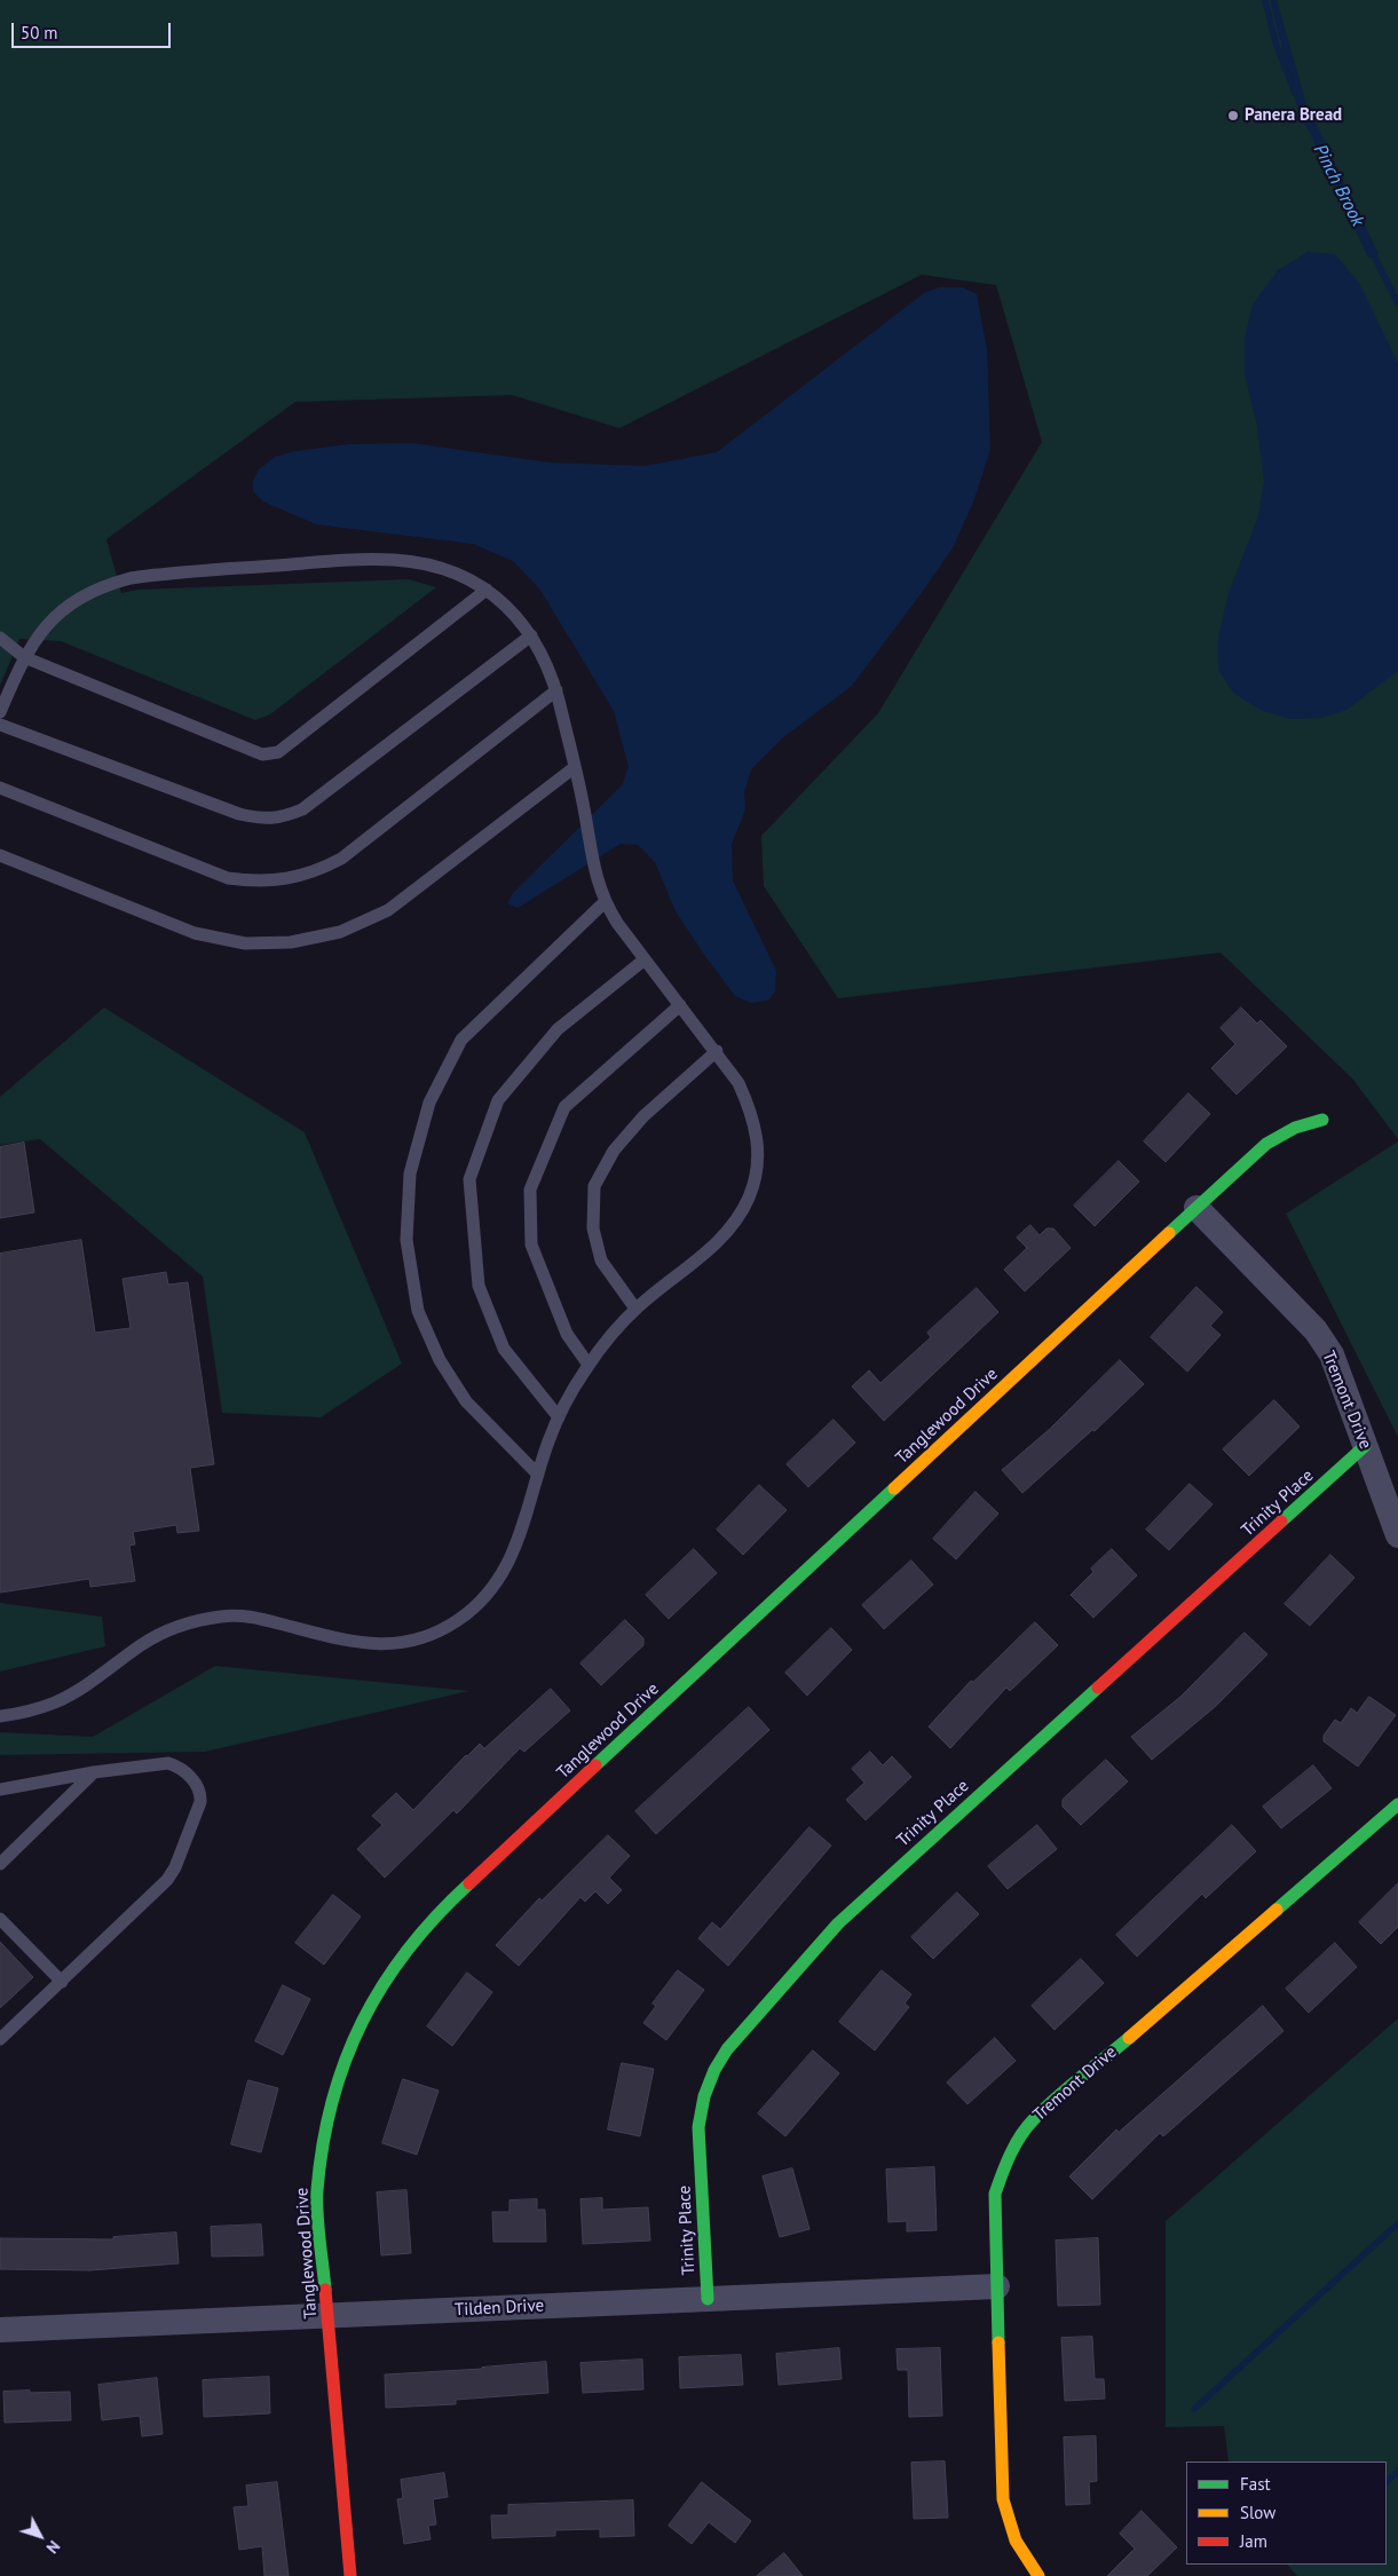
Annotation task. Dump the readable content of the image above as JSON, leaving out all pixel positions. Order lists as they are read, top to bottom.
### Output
{
  "streets": {
    "street": [
      "Tremont Drive",
      "Tanglewood Drive",
      "Trinity Place",
      "Tilden Drive"
    ]
  },
  "crossings": [
    ["Tremont Drive", "Tanglewood Drive"],
    ["Tremont Drive", "Trinity Place"],
    ["Tremont Drive", "Tilden Drive"],
    ["Tanglewood Drive", "Tilden Drive"],
    ["Trinity Place", "Tilden Drive"]
  ],
  "water": ["Pinch Brook"],
  "places": ["Panera Bread"],
  "legend": ["Fast", "Slow", "Jam"],
  "scale_bar": "50 m",
  "north": "bottom right"
}
